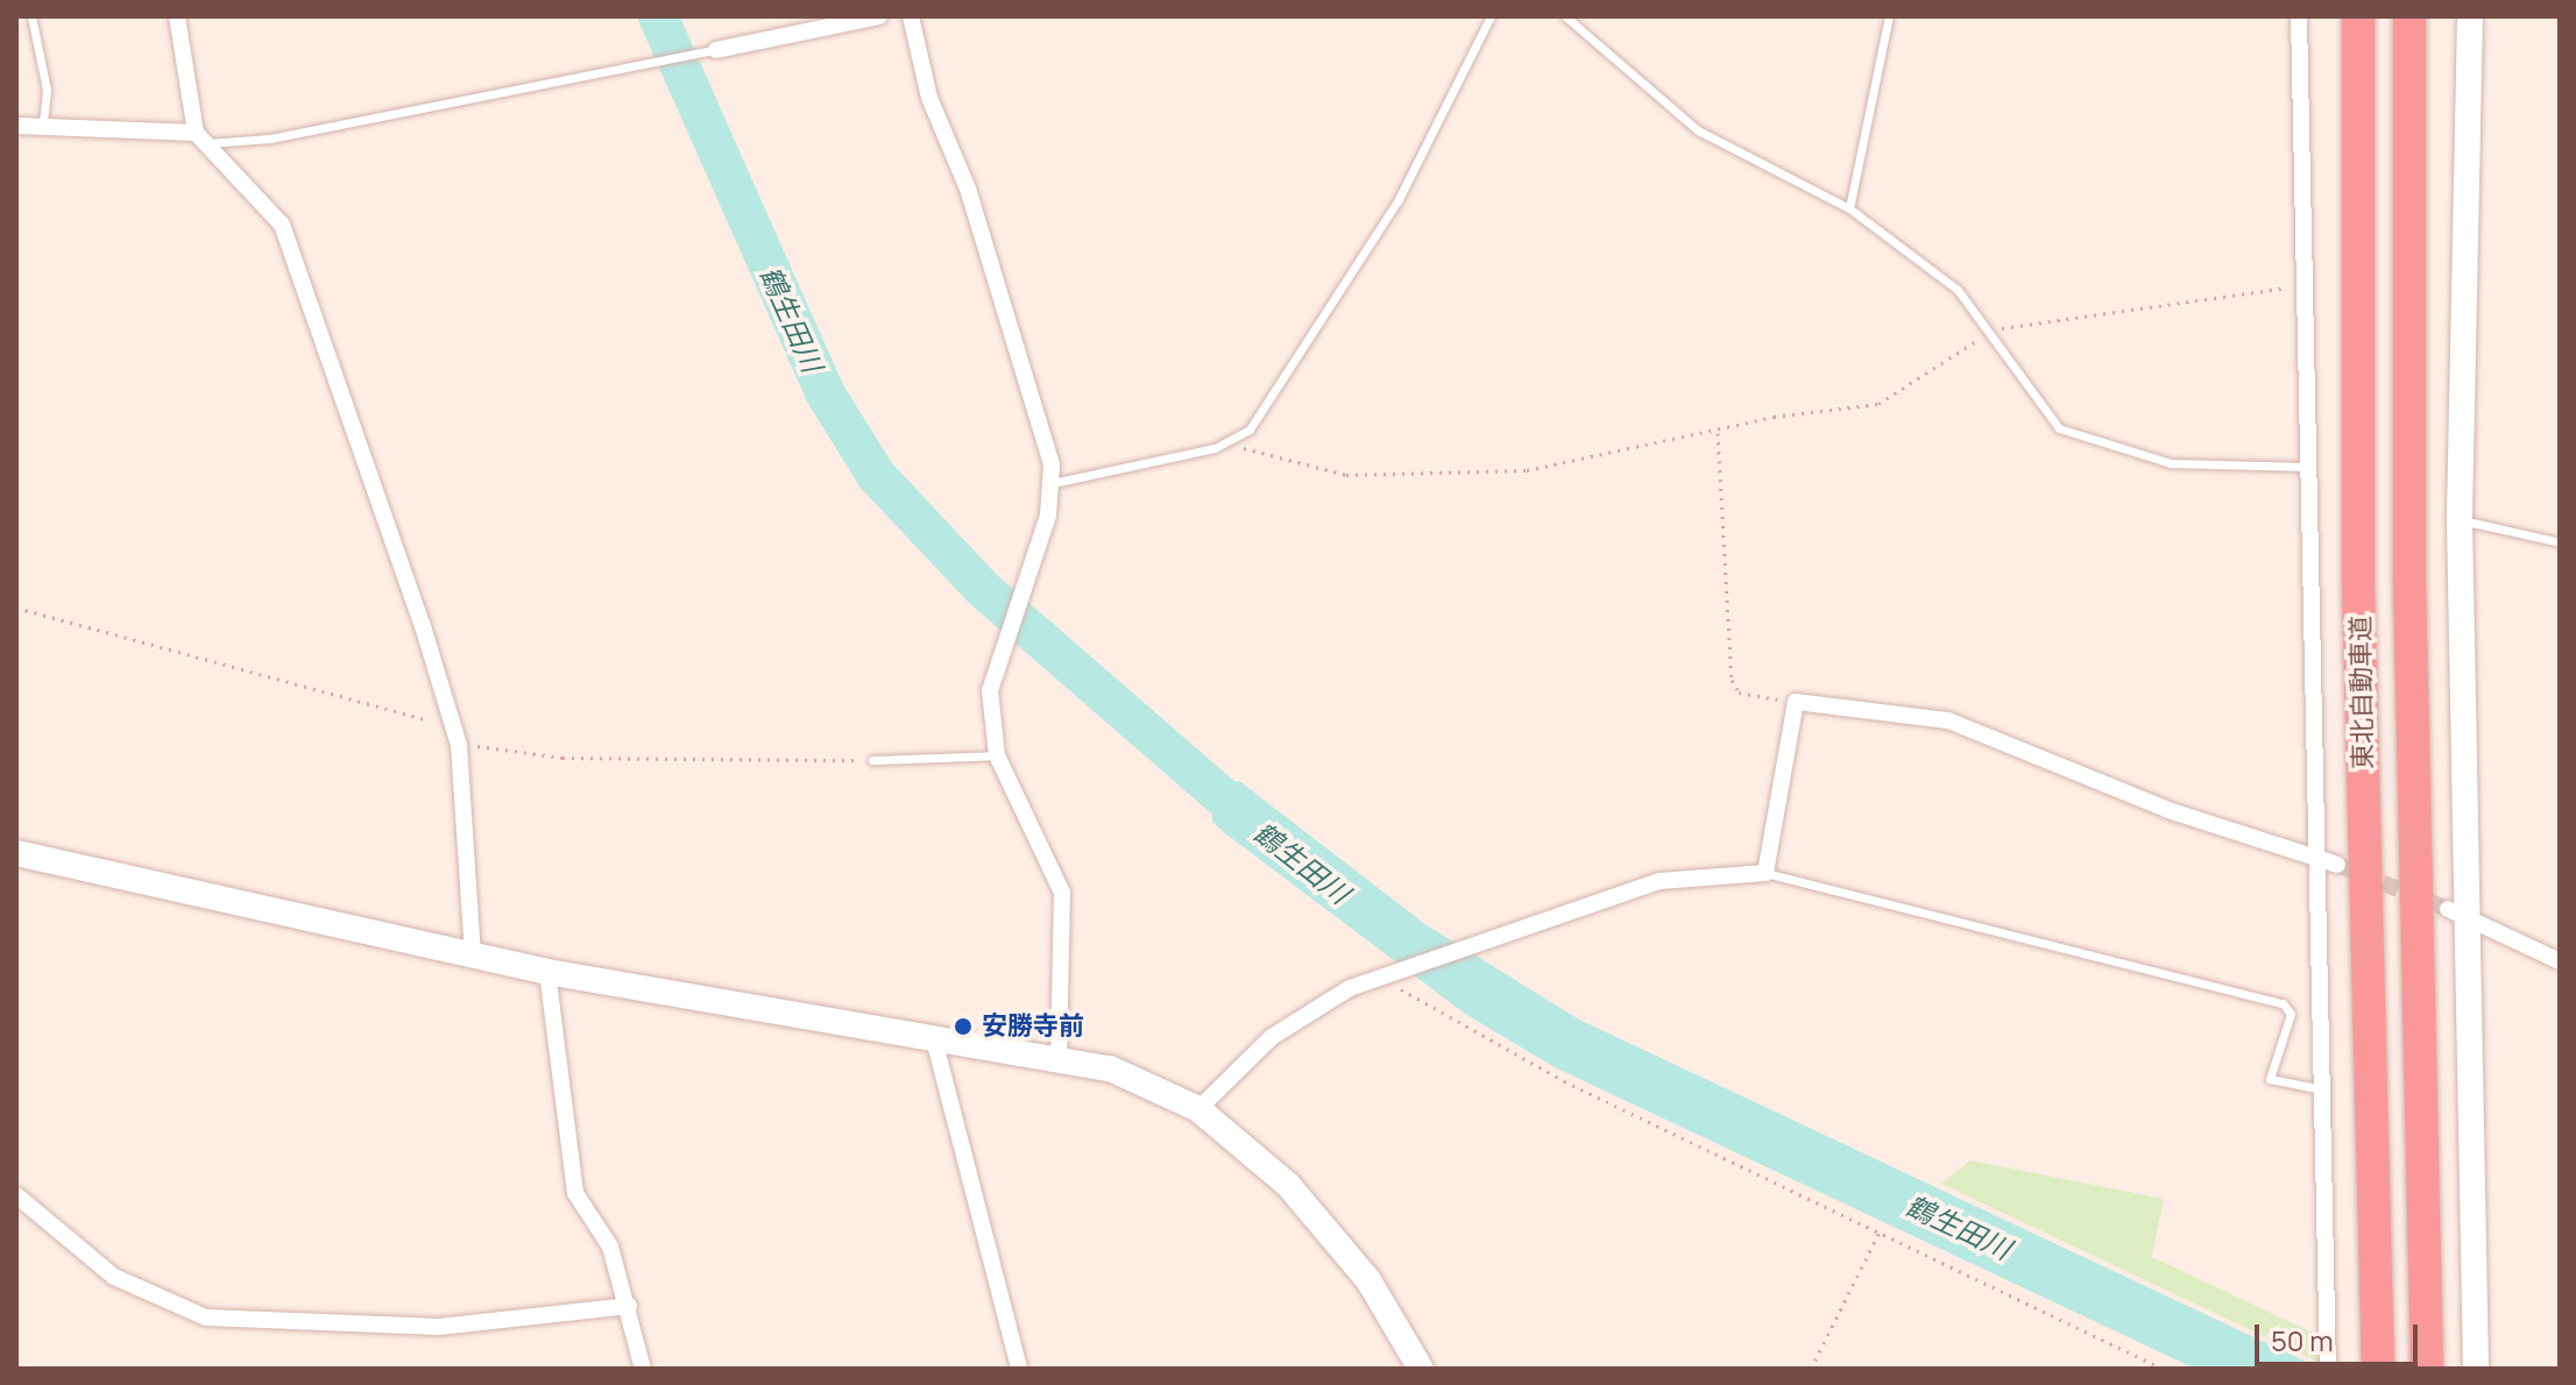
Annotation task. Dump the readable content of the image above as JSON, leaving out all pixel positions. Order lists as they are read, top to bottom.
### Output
{
  "streets": {
    "highway": ["東北自動車道"]
  },
  "water": ["鶴生田川"],
  "places": ["安勝寺前"],
  "scale_bar": "50 m"
}
